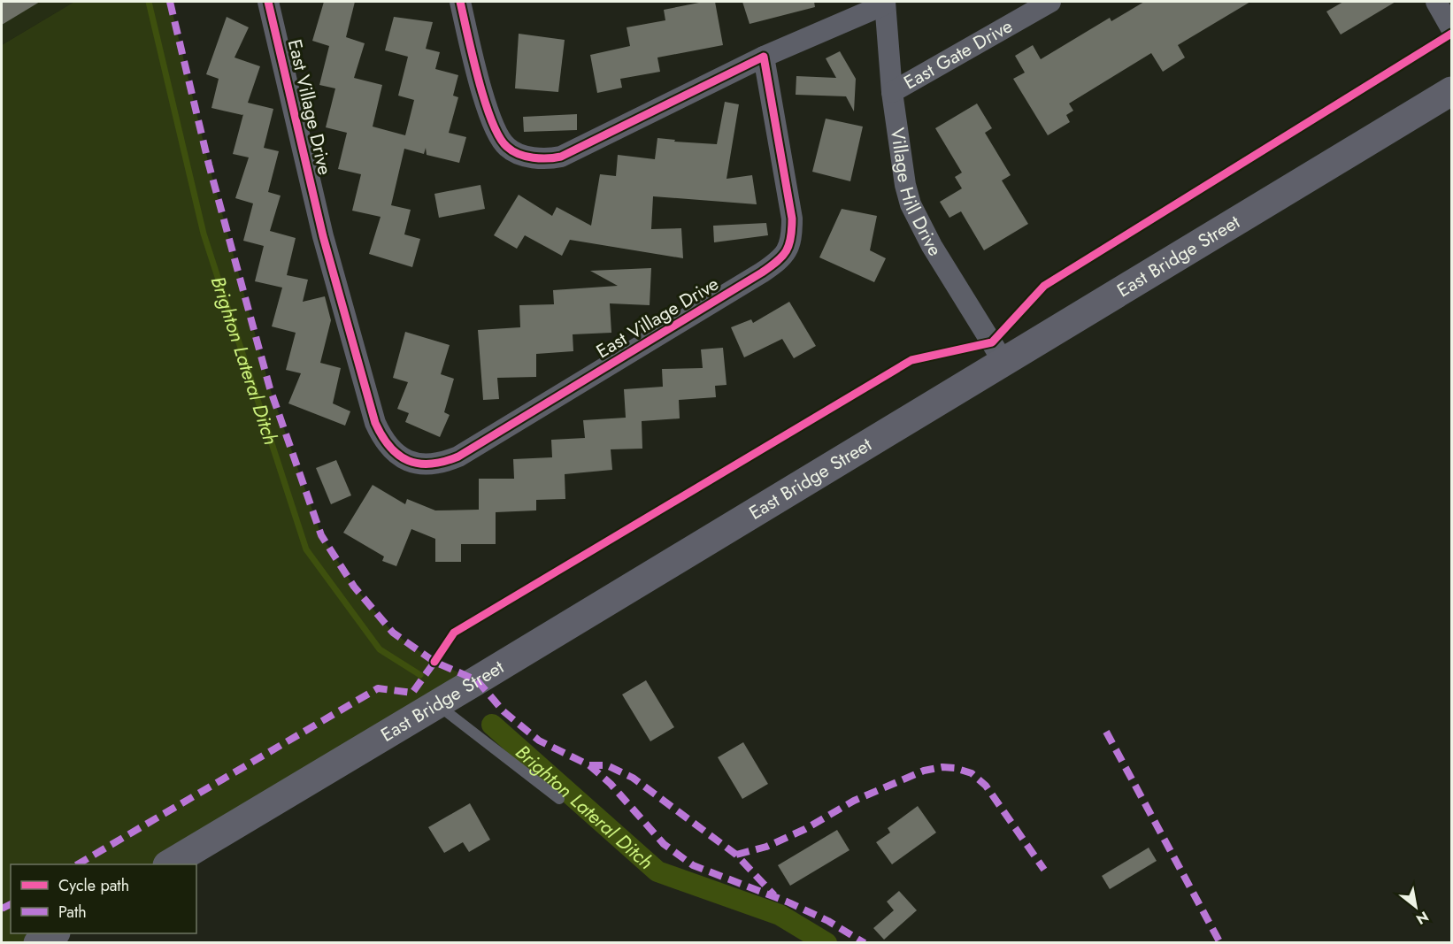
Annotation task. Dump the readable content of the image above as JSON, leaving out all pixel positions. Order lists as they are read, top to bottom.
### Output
{
  "streets": {
    "main road": ["East Bridge Street"],
    "street": ["East Gate Drive", "East Village Drive", "Village Hill Drive"]
  },
  "crossings": [
    ["East Gate Drive", "Village Hill Drive"],
    ["Village Hill Drive", "East Bridge Street"]
  ],
  "water": ["Brighton Lateral Ditch"],
  "legend": ["Cycle path", "Path"],
  "north": "bottom right"
}
